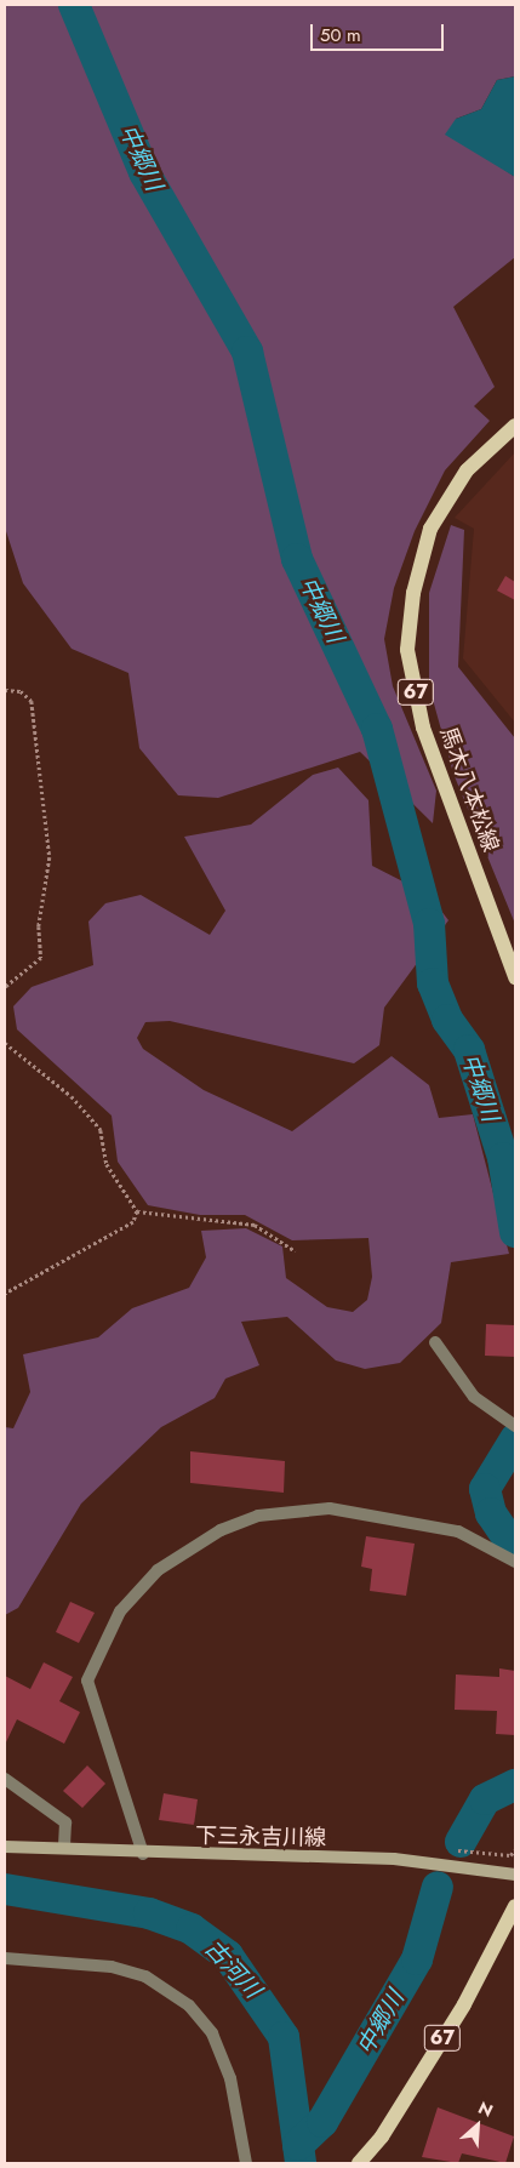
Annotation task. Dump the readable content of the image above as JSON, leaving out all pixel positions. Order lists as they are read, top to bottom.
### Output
{
  "streets": {
    "main road": ["67", "馬木八本松線", "下三永吉川線"]
  },
  "water": ["中郷川", "古河川"],
  "scale_bar": "50 m",
  "north": "top right"
}
